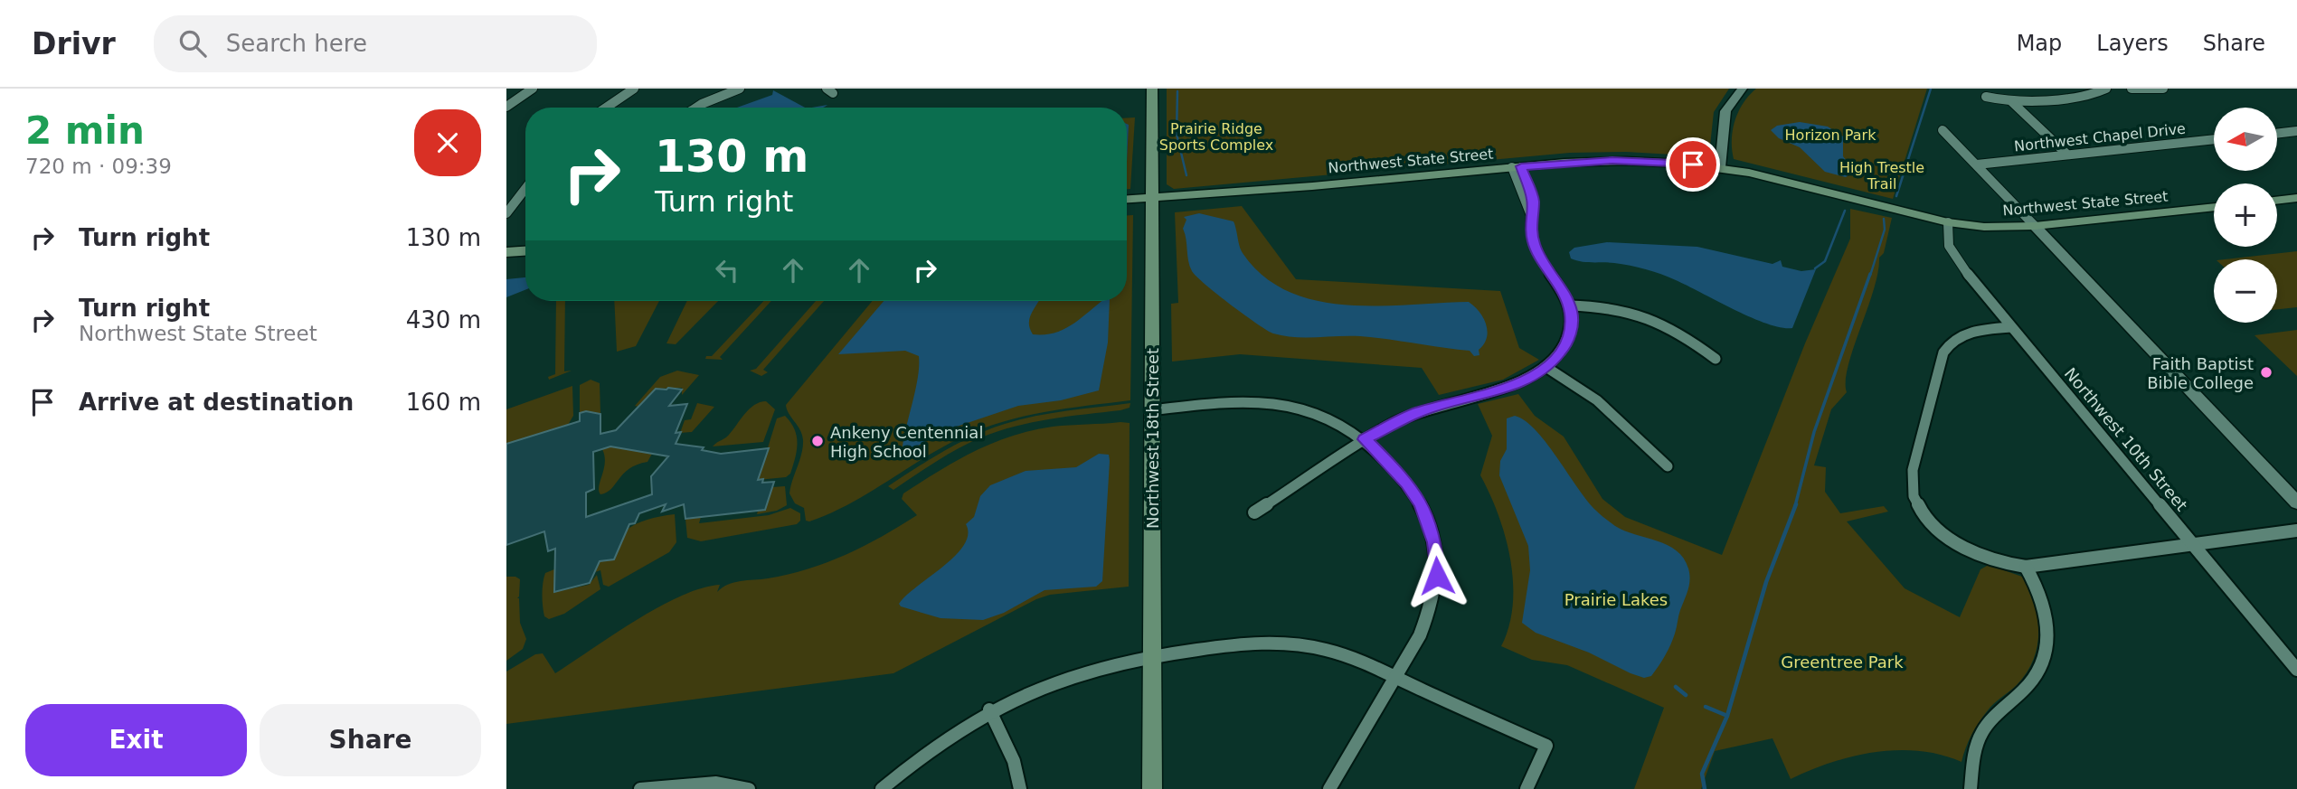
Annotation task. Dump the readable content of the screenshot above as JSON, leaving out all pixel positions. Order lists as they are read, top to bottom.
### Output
{
  "streets": {
    "main road": ["Northwest State Street", "Northwest 18th Street"],
    "street": ["Northwest Chapel Drive", "Northwest 10th Street"]
  },
  "crossings": [
    ["Northwest State Street", "Northwest 18th Street"],
    ["Northwest State Street", "Northwest 10th Street"]
  ],
  "parks": [
    "Prairie Ridge Sports Complex",
    "Horizon Park",
    "High Trestle Trail",
    "Prairie Lakes",
    "Greentree Park"
  ],
  "places": ["Faith Baptist Bible College", "Ankeny Centennial High School"],
  "north": "left",
  "page": {
    "header": "Drivr",
    "search": "Search here",
    "nav": ["Map", "Layers", "Share"],
    "heading": ["2 min", "720 m · 09:39"],
    "map_buttons": ["+", "−"],
    "turn": ["130 m", "Turn right"],
    "list": [
      {
        "name": "Turn right",
        "value": "130 m"
      },
      {
        "name": "Turn right",
        "note": "Northwest State Street",
        "value": "430 m"
      },
      {
        "name": "Arrive at destination",
        "value": "160 m"
      }
    ],
    "buttons": ["Exit", "Share"]
  }
}
